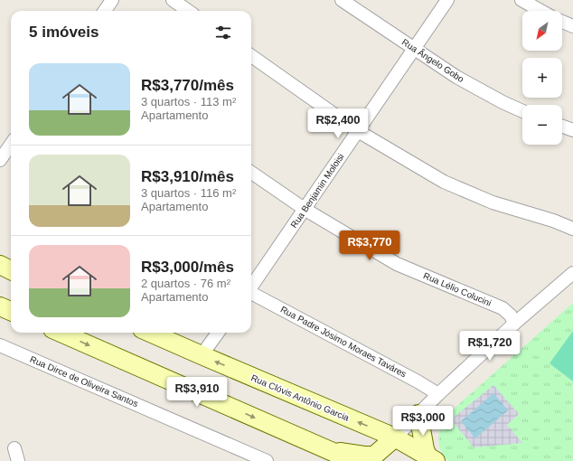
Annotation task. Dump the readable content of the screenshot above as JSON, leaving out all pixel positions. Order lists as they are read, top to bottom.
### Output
{
  "streets": {
    "main road": ["Rua Clóvis Antônio Garcia"],
    "street": [
      "Rua Ângelo Gobo",
      "Rua Benjamin Moloisi",
      "Rua Lélio Colucini",
      "Rua Padre Jósimo Moraes Taváres",
      "Rua Dirce de Oliveira Santos"
    ]
  },
  "crossings": [
    ["Rua Ângelo Gobo", "Rua Benjamin Moloisi"],
    ["Rua Benjamin Moloisi", "Rua Lélio Colucini"]
  ],
  "north": "bottom left",
  "page": {
    "map_buttons": ["+", "−"],
    "heading": "5 imóveis",
    "list": [
      {
        "name": "R$3,770/mês",
        "note": "3 quartos · 113 m² · Apartamento"
      },
      {
        "name": "R$3,910/mês",
        "note": "3 quartos · 116 m² · Apartamento"
      },
      {
        "name": "R$3,000/mês",
        "note": "2 quartos · 76 m² · Apartamento"
      }
    ],
    "price": [
      "R$2,400",
      "R$3,770",
      "R$1,720",
      "R$3,910",
      "R$3,000"
    ]
  }
}
